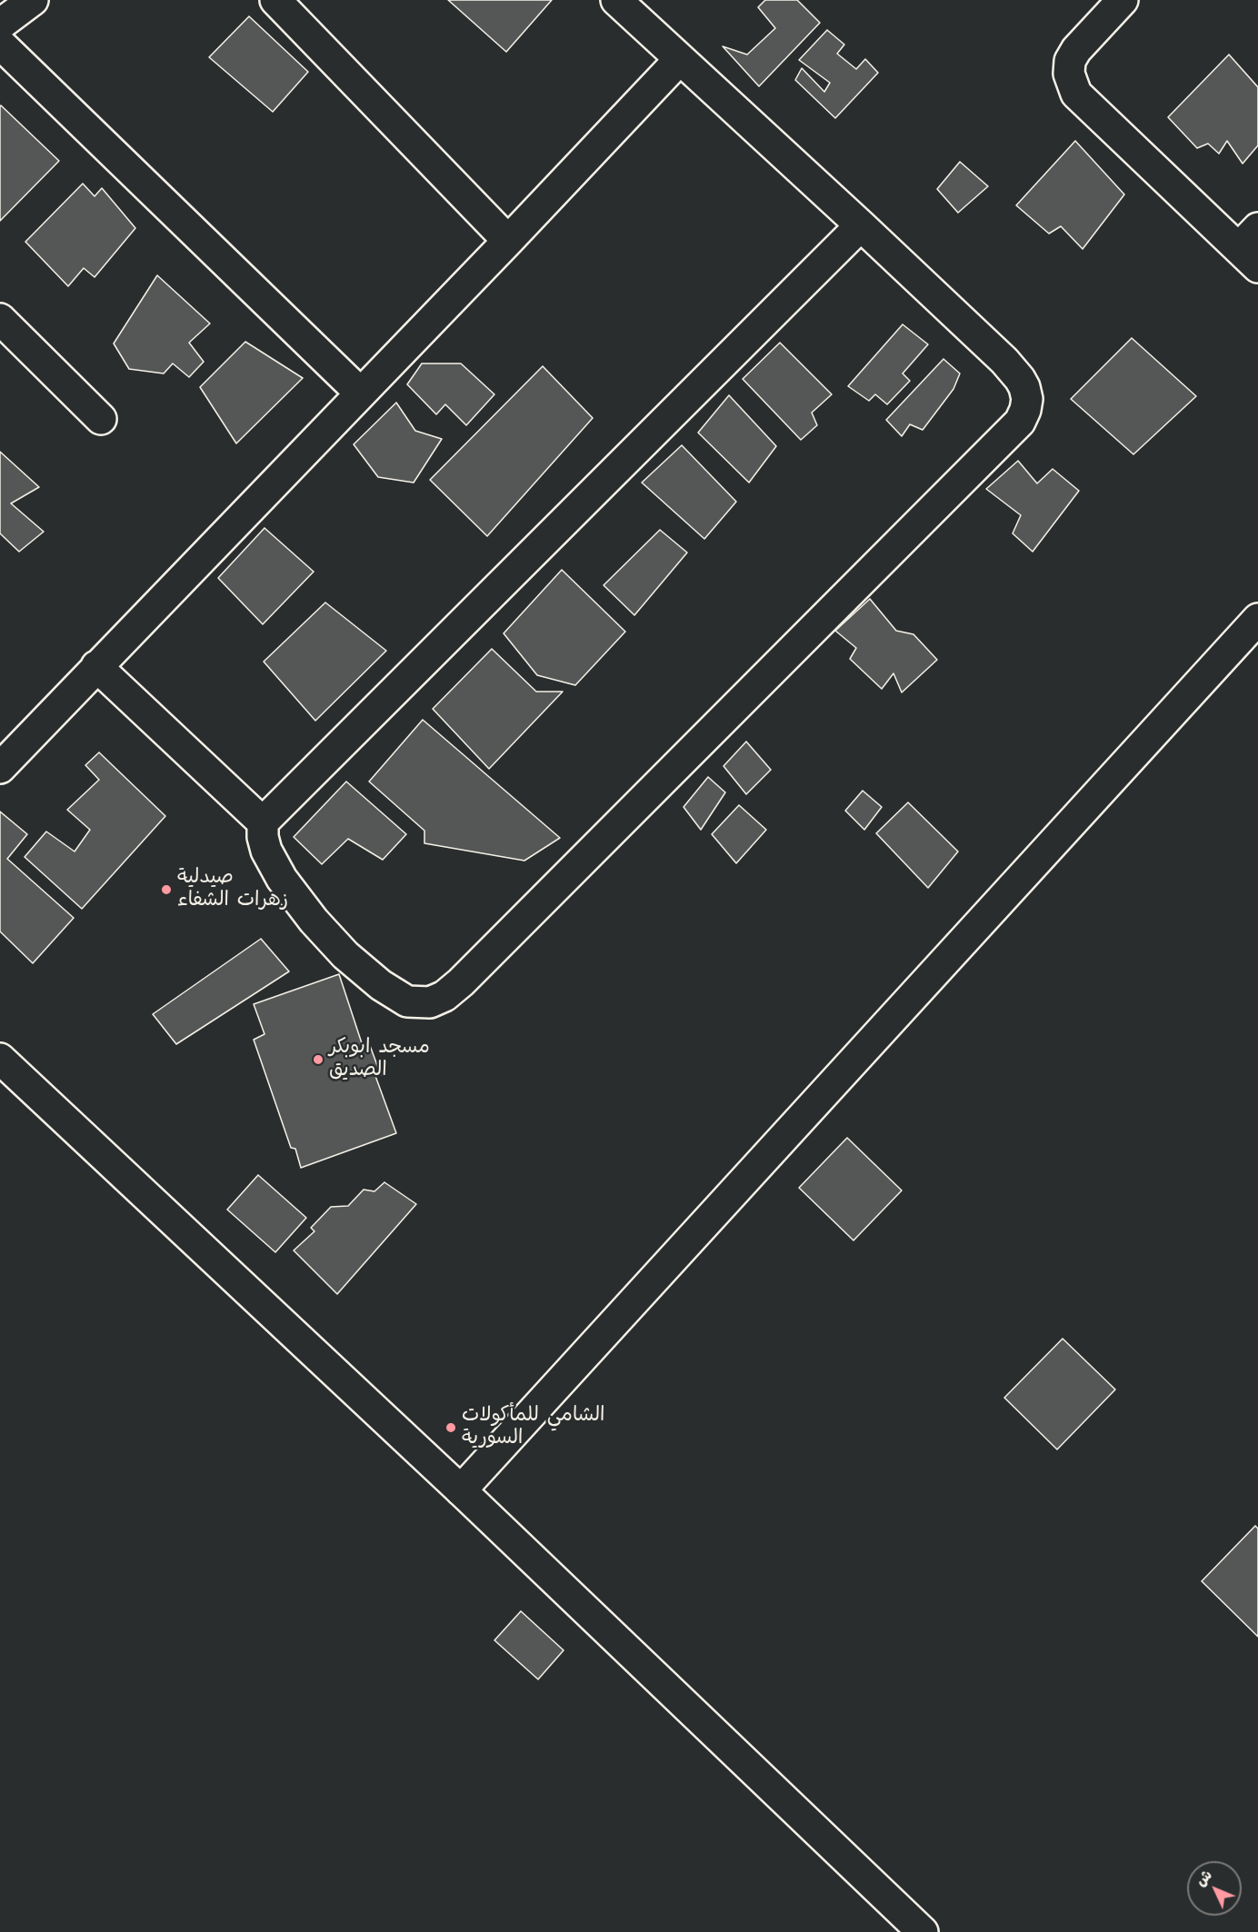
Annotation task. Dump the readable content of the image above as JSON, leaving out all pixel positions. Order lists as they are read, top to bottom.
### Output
{
  "places": ["صيدلية زهرات الشفاء", "مسجد ابوبكر الصديق", "الشامي للمأكولات السورية"],
  "north": "top left"
}
